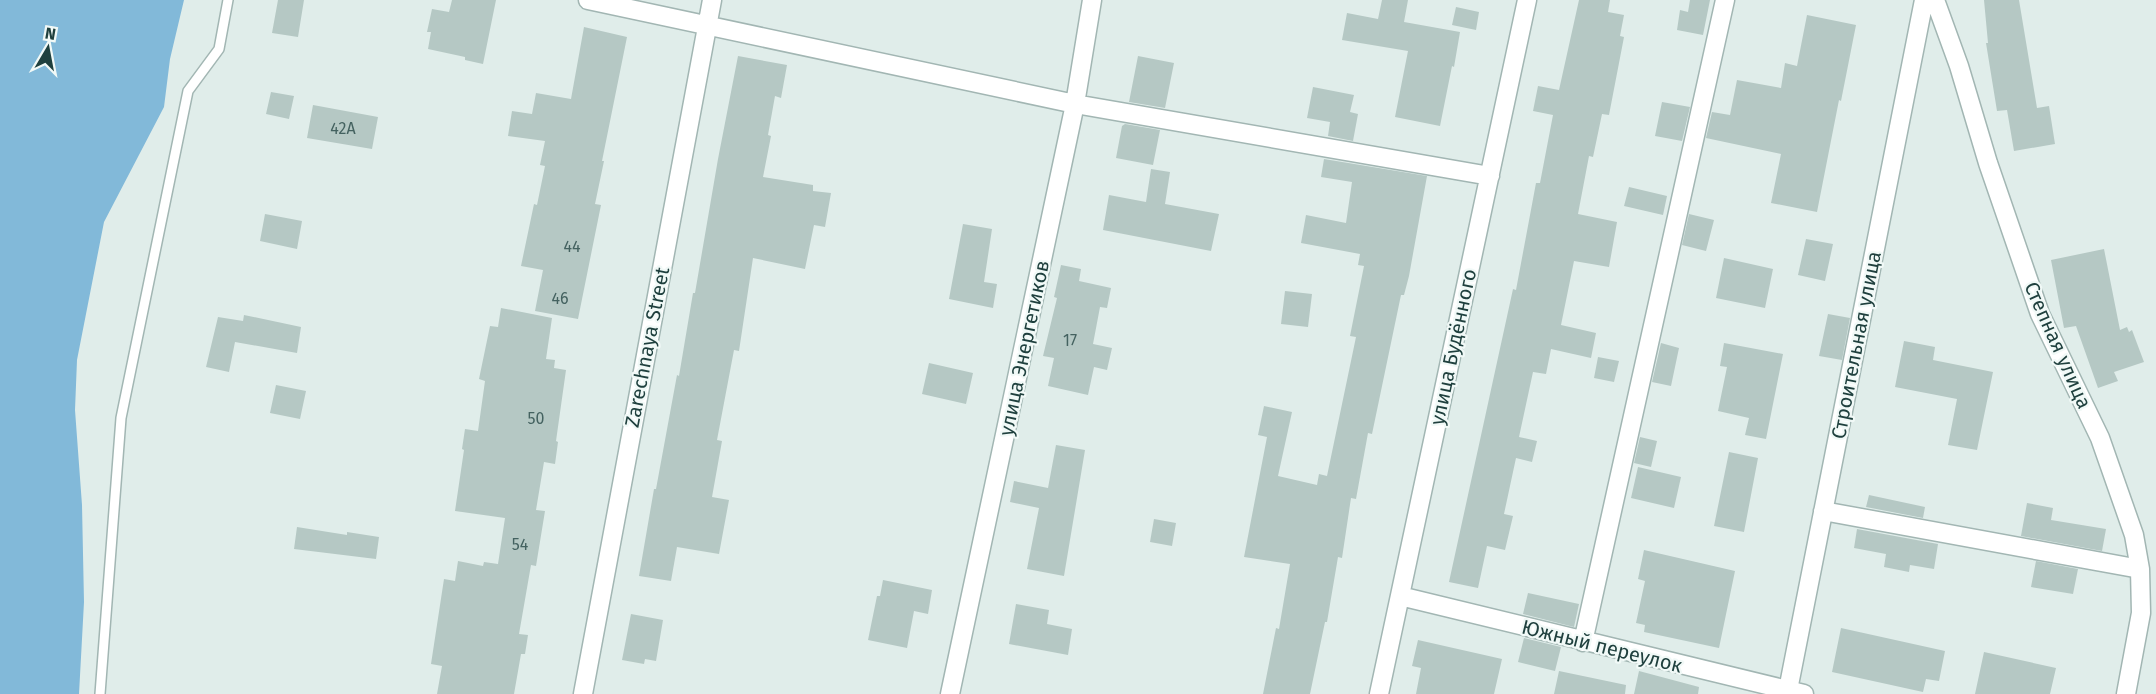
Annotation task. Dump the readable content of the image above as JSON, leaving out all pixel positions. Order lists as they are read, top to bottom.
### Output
{
  "streets": {
    "street": [
      "Строительная улица",
      "Степная улица",
      "Zarechnaya Street",
      "улица Будённого",
      "улица Энергетиков",
      "Южный переулок"
    ]
  },
  "crossings": [
    ["Строительная улица", "Южный переулок"],
    ["улица Будённого", "Южный переулок"]
  ],
  "house_numbers": [
    "42А",
    "44",
    "46",
    "17",
    "50",
    "54"
  ],
  "north": "top"
}
